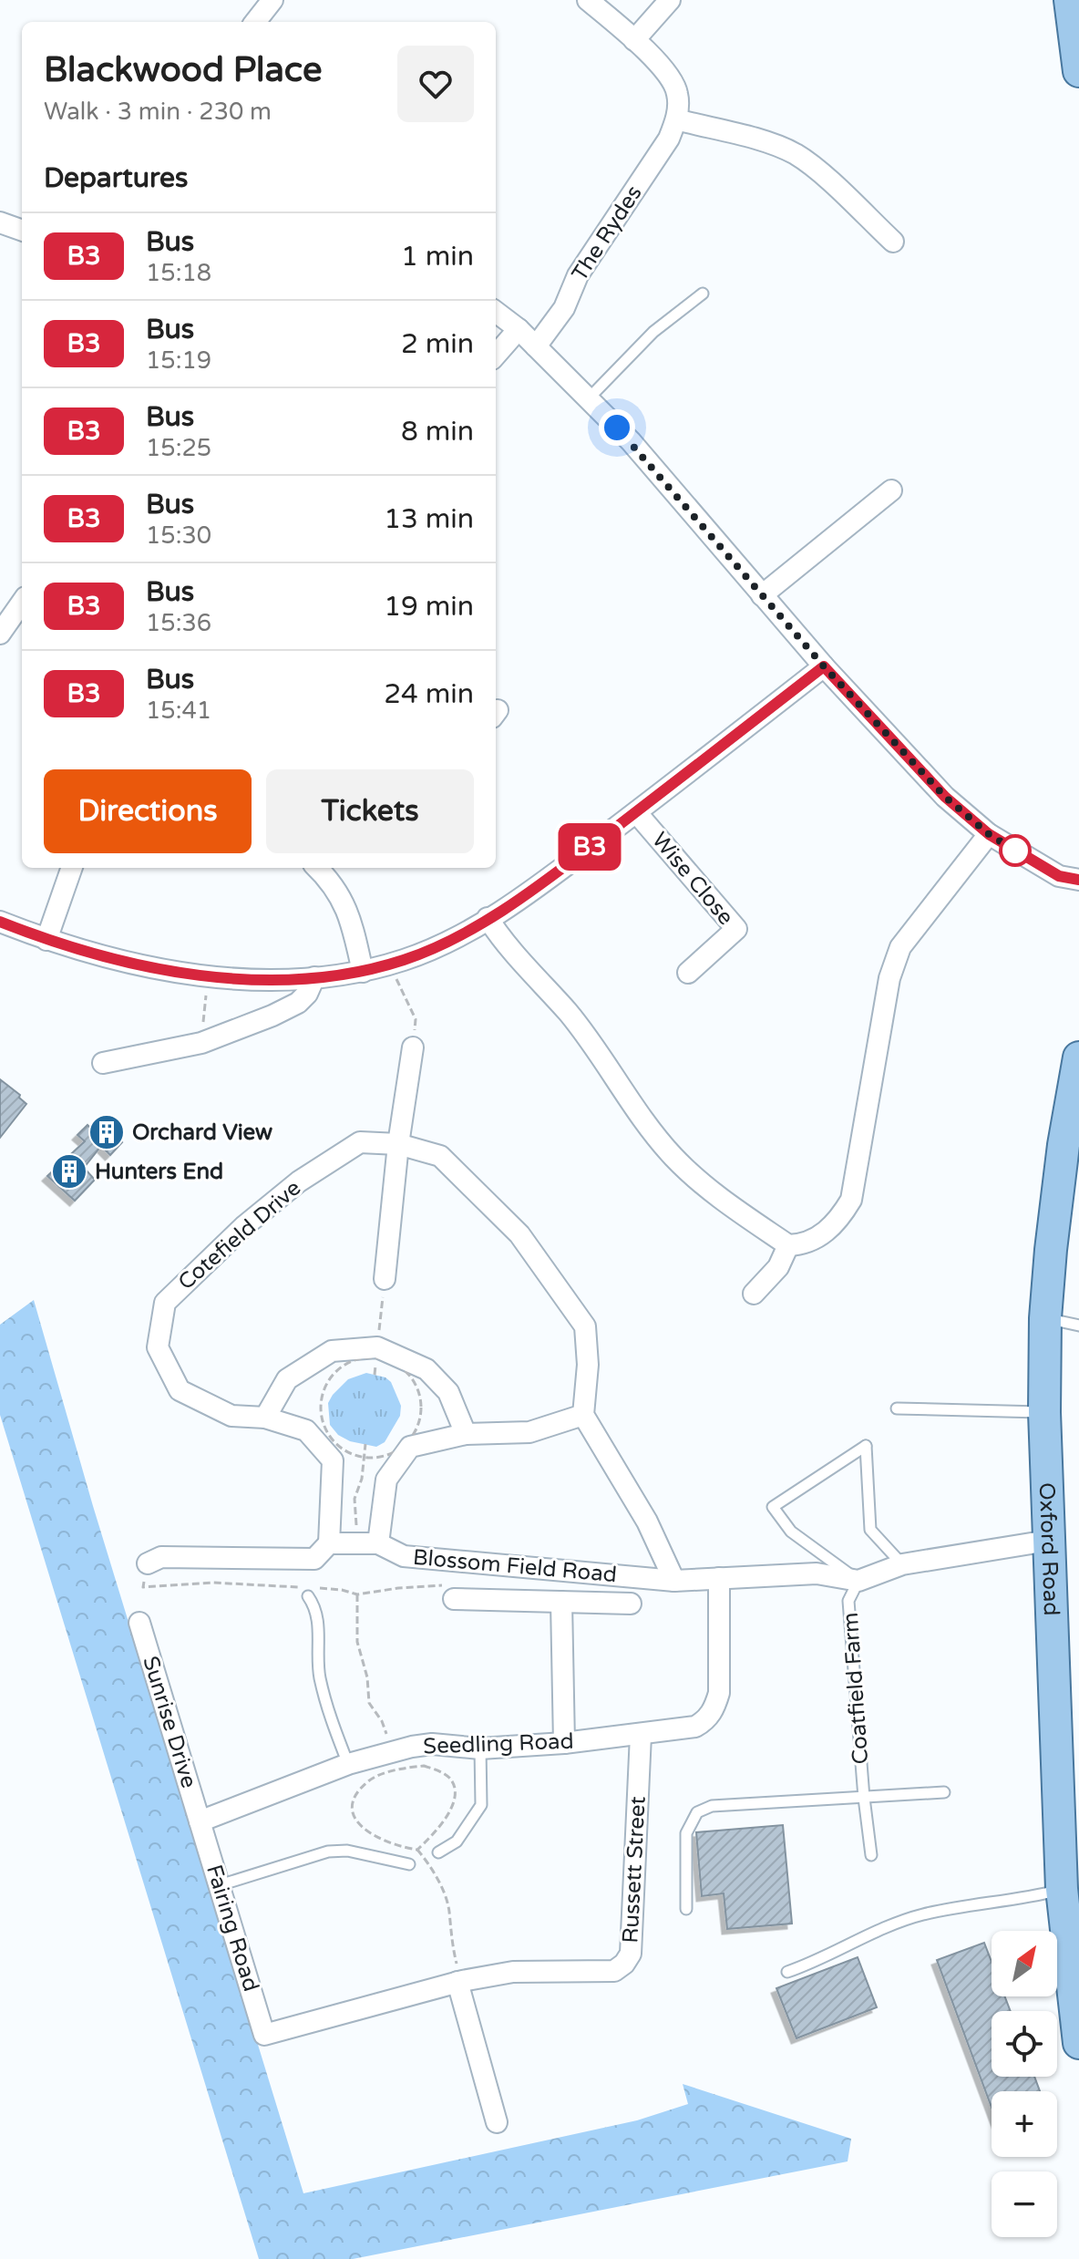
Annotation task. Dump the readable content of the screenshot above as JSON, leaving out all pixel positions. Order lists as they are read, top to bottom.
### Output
{
  "streets": {
    "main road": ["Oxford Road"],
    "street": [
      "The Rydes",
      "Wise Close",
      "Cotefield Drive",
      "Blossom Field Road",
      "Sunrise Drive",
      "Seedling Road",
      "Russett Street",
      "Fairing Road"
    ],
    "lane": ["Coatfield Farm"]
  },
  "crossings": [
    ["Cotefield Drive", "Blossom Field Road"],
    ["Sunrise Drive", "Seedling Road"],
    ["Sunrise Drive", "Fairing Road"],
    ["Seedling Road", "Russett Street"],
    ["Seedling Road", "Fairing Road"],
    ["Russett Street", "Fairing Road"]
  ],
  "places": {
    "building": ["Orchard View", "Hunters End"]
  },
  "lines": ["bus line B3"],
  "north": "top right",
  "page": {
    "on_map": "B3",
    "heading": [
      ["Blackwood Place", "Walk · 3 min · 230 m"],
      "Departures"
    ],
    "list": [
      {
        "mark": "B3",
        "name": "Bus",
        "note": "15:18",
        "value": "1 min"
      },
      {
        "mark": "B3",
        "name": "Bus",
        "note": "15:19",
        "value": "2 min"
      },
      {
        "mark": "B3",
        "name": "Bus",
        "note": "15:25",
        "value": "8 min"
      },
      {
        "mark": "B3",
        "name": "Bus",
        "note": "15:30",
        "value": "13 min"
      },
      {
        "mark": "B3",
        "name": "Bus",
        "note": "15:36",
        "value": "19 min"
      },
      {
        "mark": "B3",
        "name": "Bus",
        "note": "15:41",
        "value": "24 min"
      }
    ],
    "buttons": ["Directions", "Tickets"],
    "map_buttons": ["+", "−"]
  }
}
